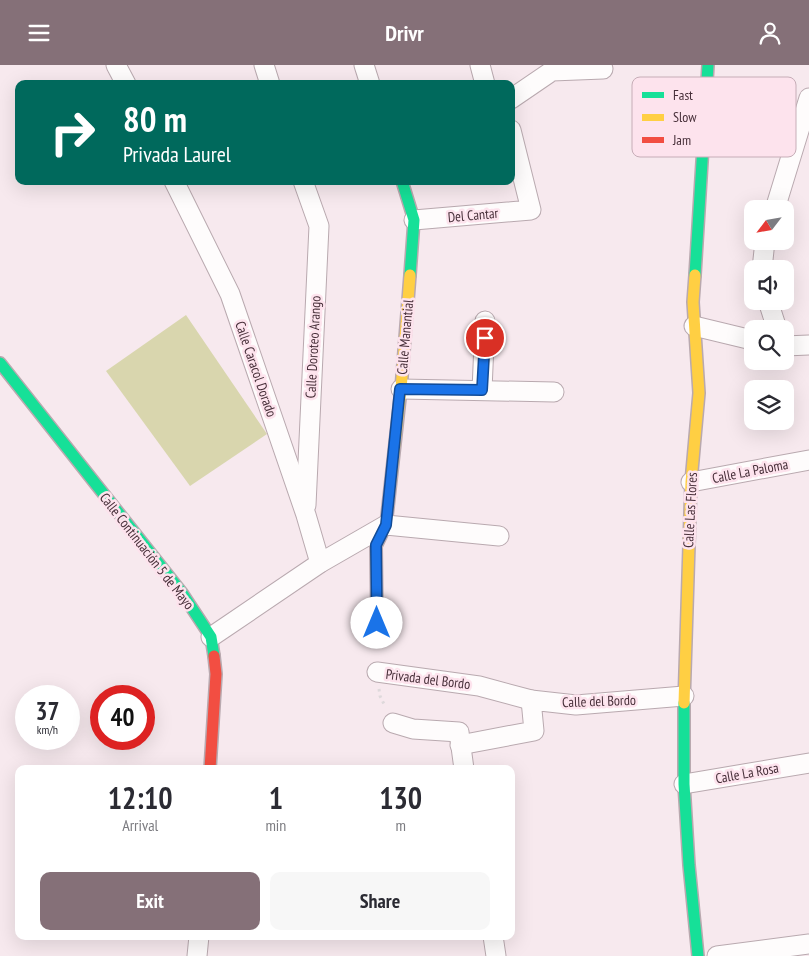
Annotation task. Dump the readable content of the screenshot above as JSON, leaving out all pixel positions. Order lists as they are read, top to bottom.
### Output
{
  "streets": {
    "street": [
      "Del Cantar",
      "Calle Manantial",
      "Calle Doroteo Arango",
      "Calle Caracol Dorado",
      "Calle La Paloma",
      "Calle Las Flores",
      "Calle Continuación 5 de Mayo",
      "Privada del Bordo",
      "Calle del Bordo",
      "Calle La Rosa"
    ]
  },
  "crossings": [
    ["Del Cantar", "Calle Manantial"],
    ["Calle Doroteo Arango", "Calle Caracol Dorado"],
    ["Calle La Paloma", "Calle Las Flores"],
    ["Calle Las Flores", "Calle del Bordo"],
    ["Calle Las Flores", "Calle La Rosa"],
    ["Privada del Bordo", "Calle del Bordo"]
  ],
  "legend": ["Fast", "Slow", "Jam"],
  "north": "bottom left",
  "page": {
    "header": "Drivr",
    "turn": ["80 m", "Privada Laurel"],
    "speed": "37 km/h",
    "limit": "40",
    "eta": [
      "12:10",
      "Arrival",
      "1",
      "min",
      "130",
      "m"
    ],
    "buttons": ["Exit", "Share"]
  }
}
